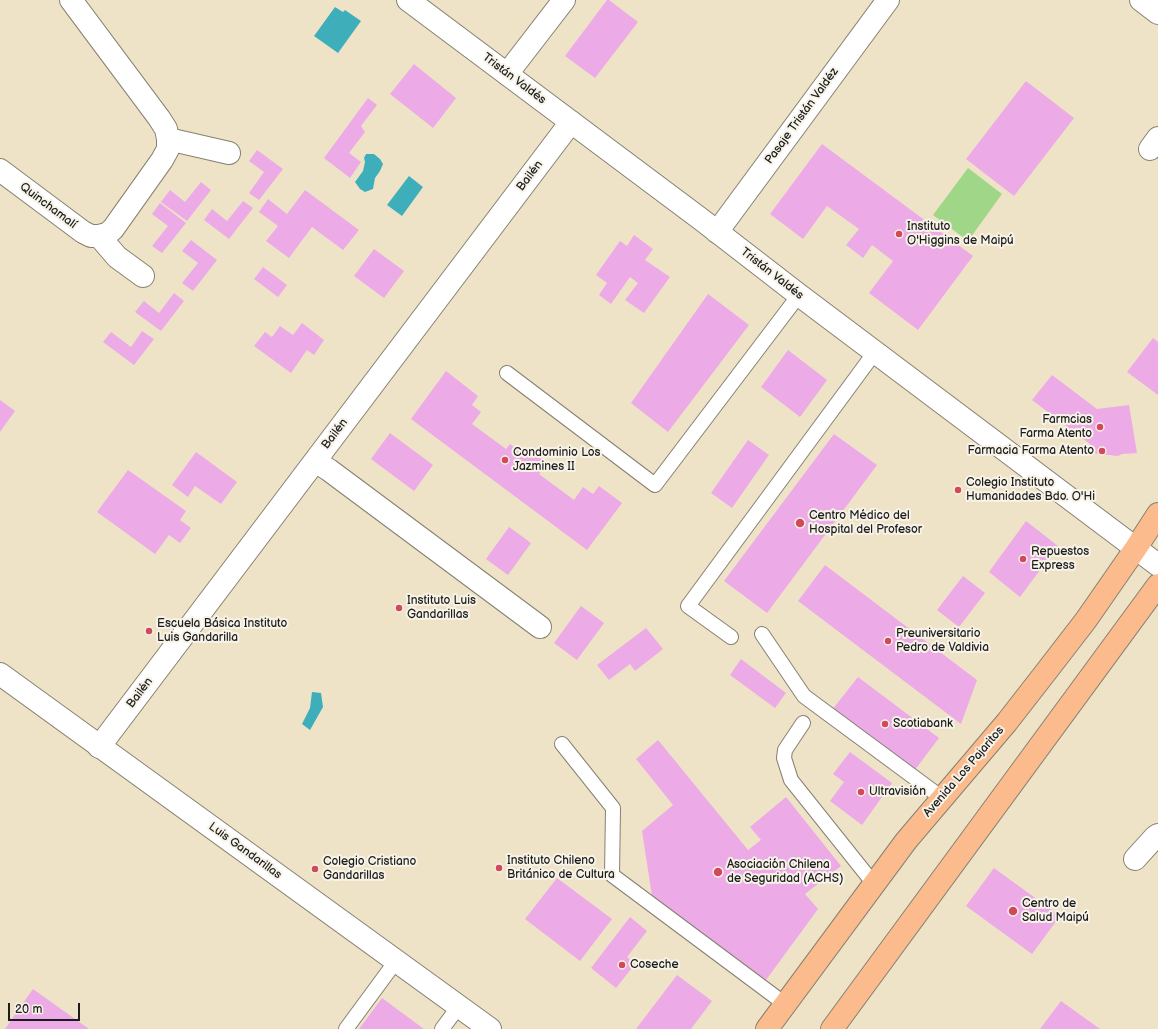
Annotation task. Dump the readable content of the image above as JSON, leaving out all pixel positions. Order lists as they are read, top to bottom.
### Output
{
  "streets": {
    "main road": ["Avenida Los Pajaritos"],
    "street": [
      "Tristán Valdés",
      "Pasaje Tristán Valdéz",
      "Bailén",
      "Quinchamalí",
      "Luis Gandarillas"
    ]
  },
  "crossings": [
    ["Tristán Valdés", "Pasaje Tristán Valdéz"],
    ["Tristán Valdés", "Bailén"],
    ["Tristán Valdés", "Avenida Los Pajaritos"],
    ["Bailén", "Luis Gandarillas"]
  ],
  "places": [
    "Instituto O'Higgins de Maipú",
    "Farmcias Farma Atento",
    "Farmacia Farma Atento",
    "Condominio Los Jazmines II",
    "Colegio Instituto Humanidades Bdo. O'Hi",
    "Centro Médico del Hospital del Profesor",
    "Repuestos Express",
    "Instituto Luis Gandarillas",
    "Escuela Básica Instituto Luis Gandarilla",
    "Preuniversitario Pedro de Valdivia",
    "Scotiabank",
    "Ultravisión",
    "Instituto Chileno Británico de Cultura",
    "Colegio Cristiano Gandarillas",
    "Asociación Chilena de Seguridad (ACHS)",
    "Centro de Salud Maipú",
    "Coseche"
  ],
  "scale_bar": "20 m"
}
